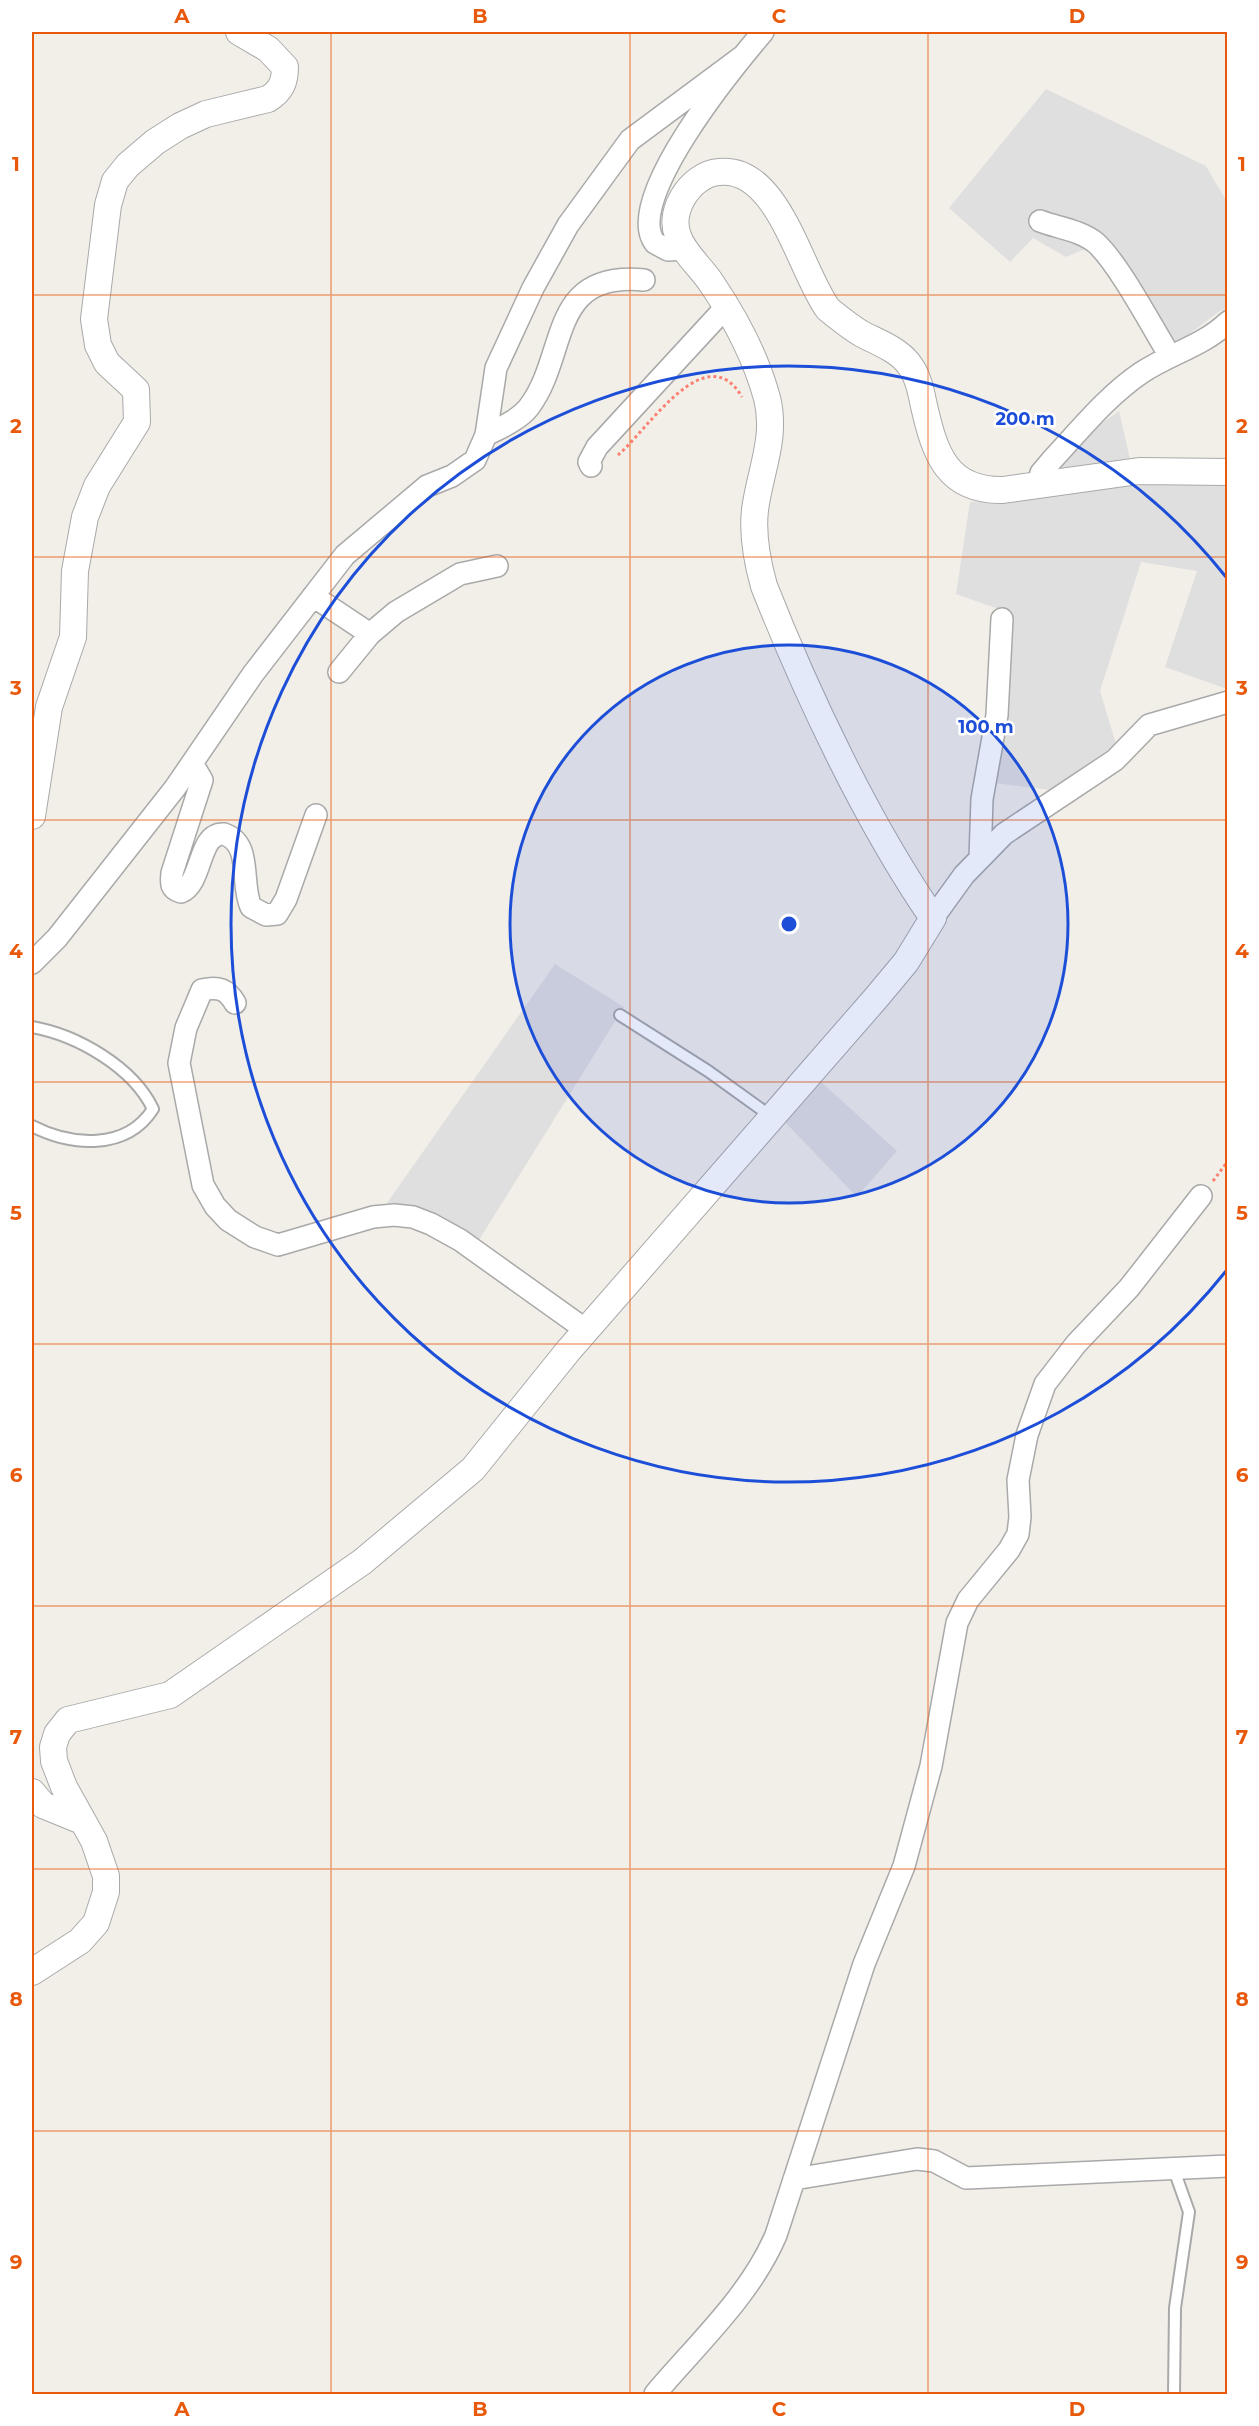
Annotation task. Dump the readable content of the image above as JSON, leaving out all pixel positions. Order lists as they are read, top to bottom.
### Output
{
  "grid": {
    "columns": [
      "A",
      "B",
      "C",
      "D"
    ],
    "rows": [
      "1",
      "2",
      "3",
      "4",
      "5",
      "6",
      "7",
      "8",
      "9"
    ]
  },
  "rings": ["200 m", "100 m"]
}
